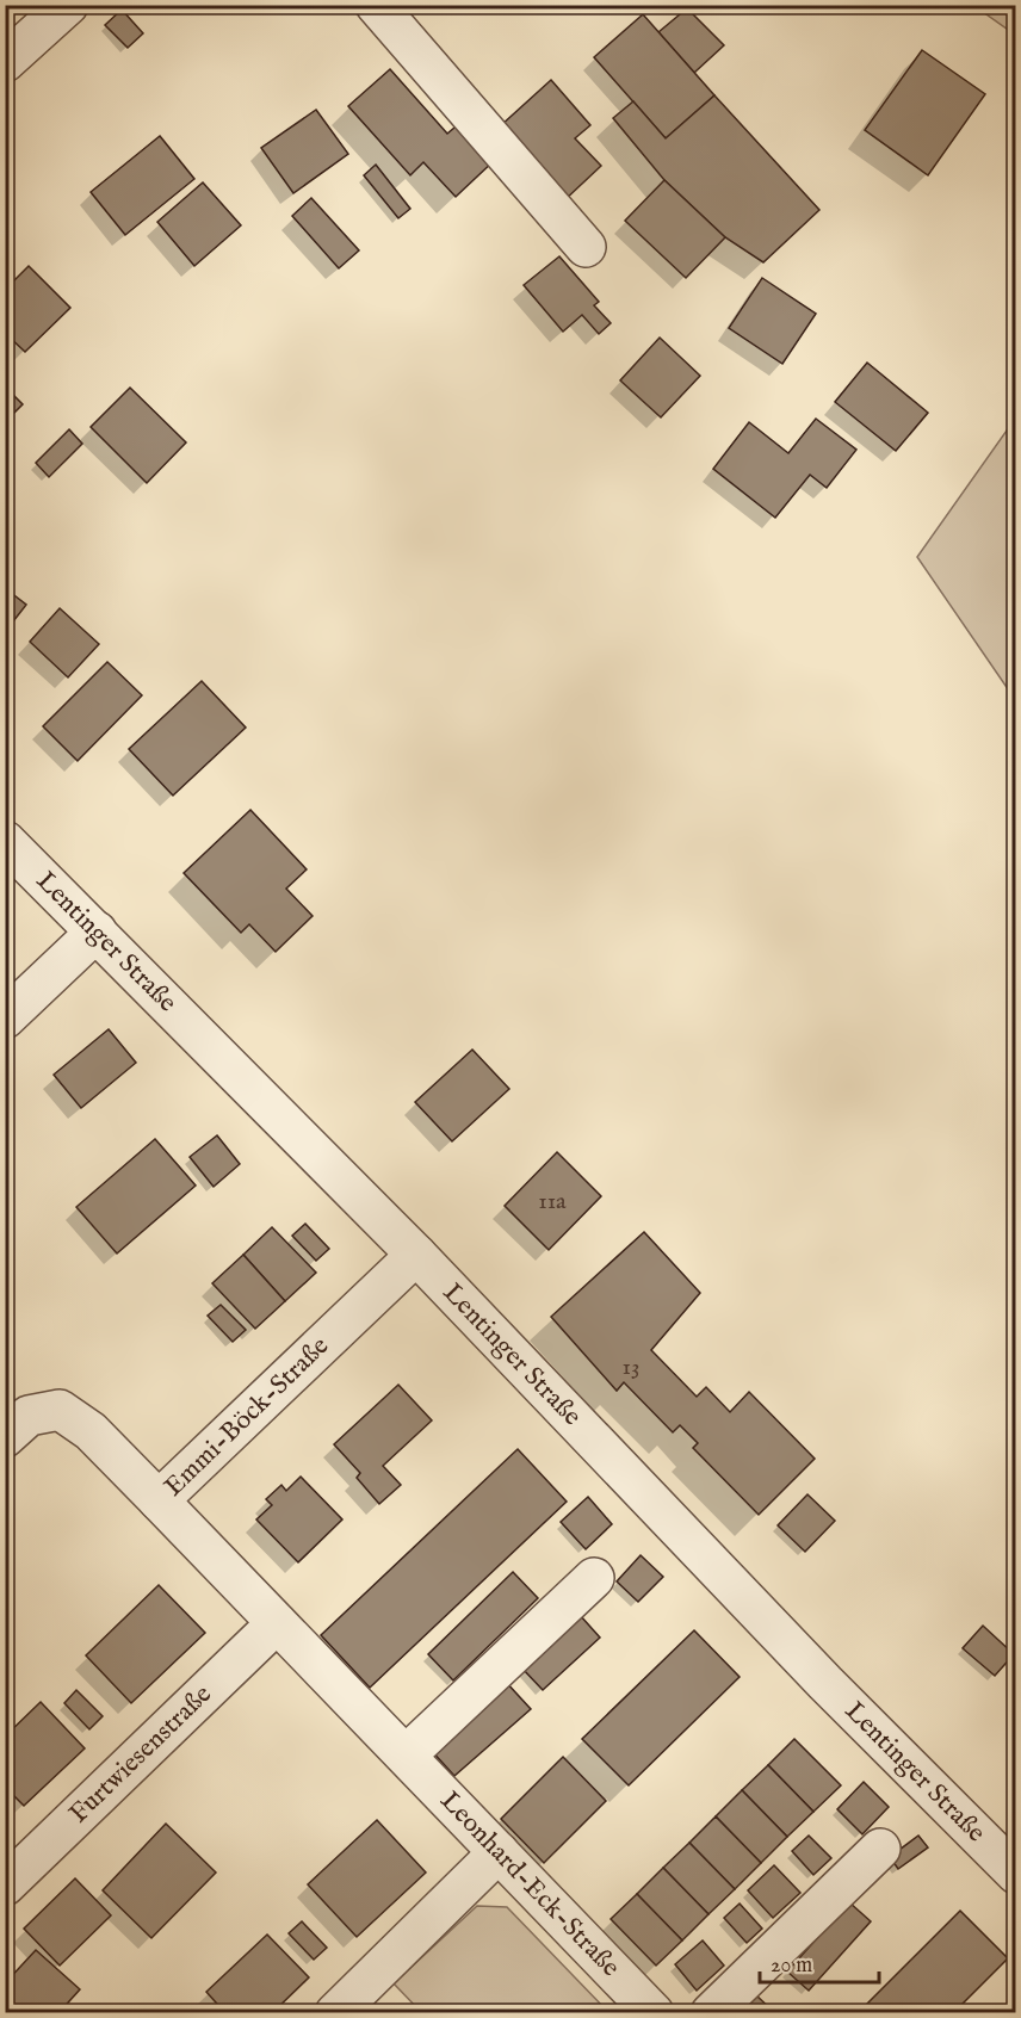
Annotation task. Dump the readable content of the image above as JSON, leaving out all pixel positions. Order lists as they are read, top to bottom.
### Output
{
  "streets": {
    "street": [
      "Lentinger Straße",
      "Emmi-Böck-Straße",
      "Furtwiesenstraße",
      "Leonhard-Eck-Straße"
    ]
  },
  "crossings": [
    ["Lentinger Straße", "Emmi-Böck-Straße"],
    ["Emmi-Böck-Straße", "Leonhard-Eck-Straße"],
    ["Furtwiesenstraße", "Leonhard-Eck-Straße"]
  ],
  "house_numbers": ["11a", "13"],
  "scale_bar": "20 m"
}
